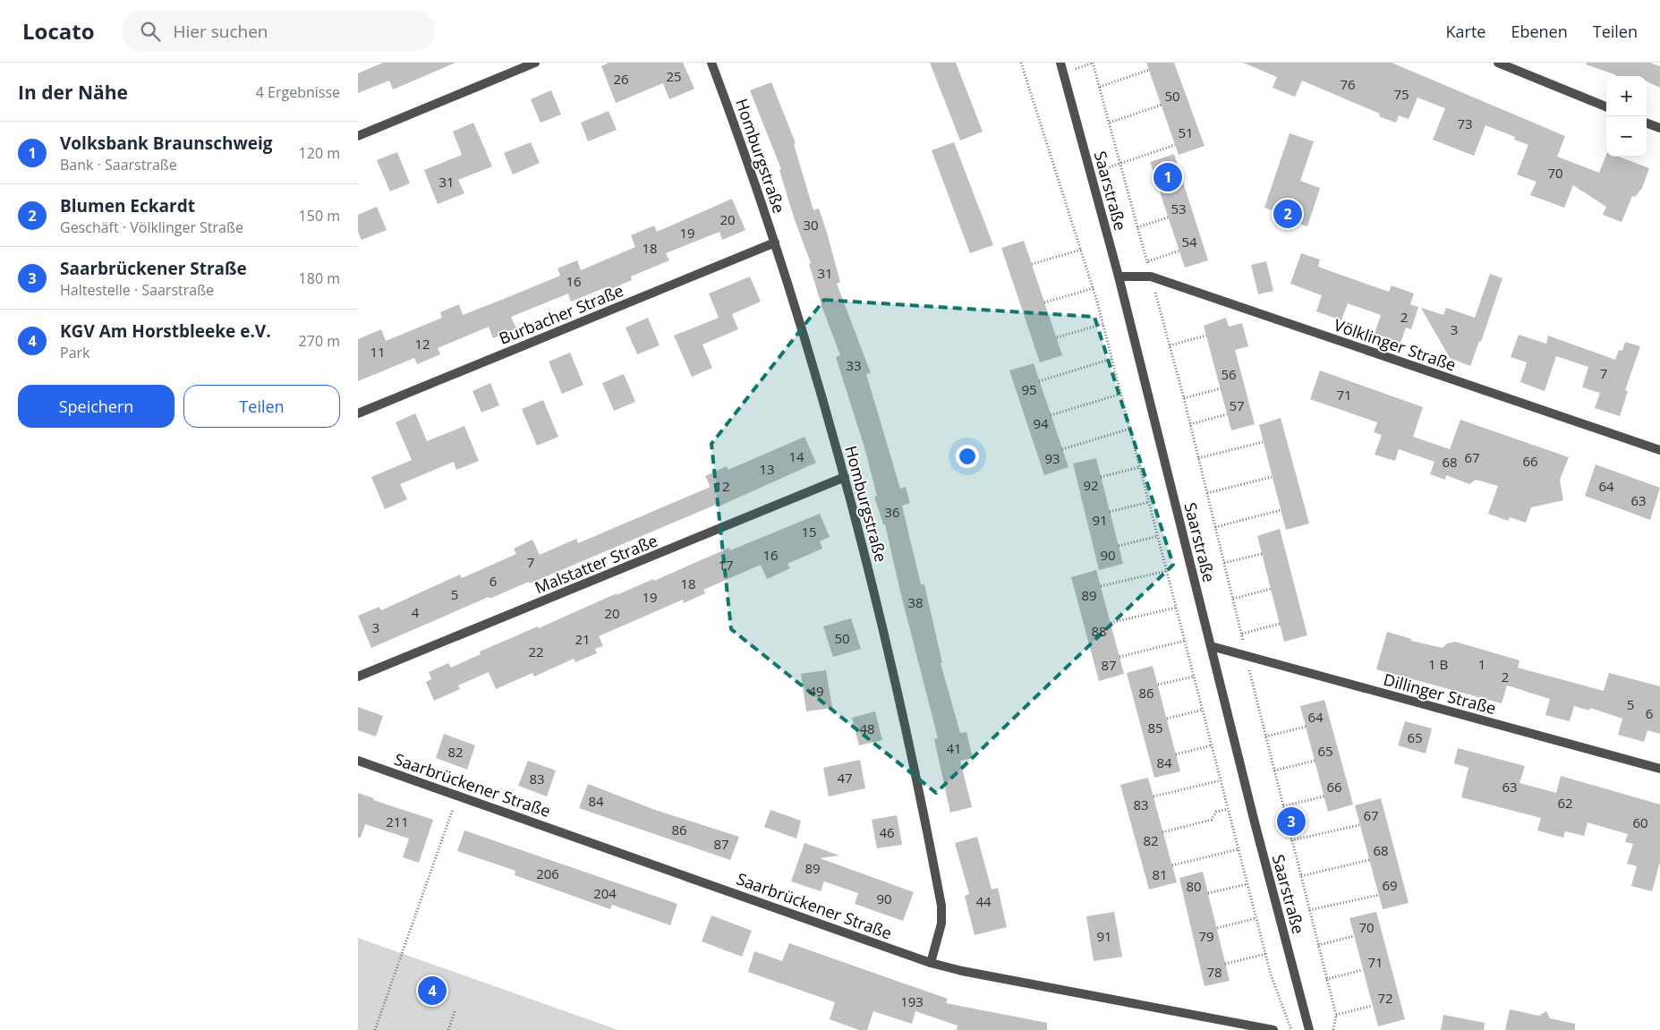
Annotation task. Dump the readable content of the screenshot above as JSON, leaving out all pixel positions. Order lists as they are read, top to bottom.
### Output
{
  "streets": {
    "street": [
      "Homburgstraße",
      "Saarstraße",
      "Burbacher Straße",
      "Völklinger Straße",
      "Malstatter Straße",
      "Dillinger Straße",
      "Saarbrückener Straße"
    ]
  },
  "crossings": [
    ["Homburgstraße", "Burbacher Straße"],
    ["Homburgstraße", "Malstatter Straße"],
    ["Homburgstraße", "Saarbrückener Straße"],
    ["Saarstraße", "Völklinger Straße"],
    ["Saarstraße", "Dillinger Straße"]
  ],
  "house_numbers": [
    "25",
    "26",
    "76",
    "75",
    "50",
    "73",
    "51",
    "70",
    "31",
    "53",
    "20",
    "30",
    "19",
    "54",
    "18",
    "31",
    "16",
    "2",
    "3",
    "12",
    "11",
    "33",
    "7",
    "56",
    "95",
    "71",
    "57",
    "94",
    "14",
    "67",
    "93",
    "66",
    "68",
    "13",
    "92",
    "12",
    "64",
    "63",
    "36",
    "91",
    "15",
    "16",
    "90",
    "7",
    "17",
    "6",
    "18",
    "5",
    "89",
    "19",
    "38",
    "4",
    "20",
    "3",
    "88",
    "50",
    "21",
    "22",
    "1 B",
    "1",
    "87",
    "2",
    "49",
    "86",
    "5",
    "6",
    "64",
    "85",
    "48",
    "65",
    "41",
    "65",
    "82",
    "84",
    "47",
    "83",
    "66",
    "63",
    "84",
    "62",
    "83",
    "67",
    "211",
    "60",
    "86",
    "46",
    "82",
    "87",
    "68",
    "89",
    "206",
    "81",
    "69",
    "80",
    "204",
    "90",
    "44",
    "70",
    "91",
    "79",
    "71",
    "78",
    "72",
    "193"
  ],
  "page": {
    "header": "Locato",
    "search": "Hier suchen",
    "nav": ["Karte", "Ebenen", "Teilen"],
    "heading": ["In der Nähe", "4 Ergebnisse"],
    "map_buttons": ["+", "−"],
    "list": [
      {
        "mark": "1",
        "name": "Volksbank Braunschweig",
        "note": "Bank · Saarstraße",
        "value": "120 m"
      },
      {
        "mark": "2",
        "name": "Blumen Eckardt",
        "note": "Geschäft · Völklinger Straße",
        "value": "150 m"
      },
      {
        "mark": "3",
        "name": "Saarbrückener Straße",
        "note": "Haltestelle · Saarstraße",
        "value": "180 m"
      },
      {
        "mark": "4",
        "name": "KGV Am Horstbleeke e.V.",
        "note": "Park",
        "value": "270 m"
      }
    ],
    "pins": [
      "1",
      "2",
      "3",
      "4"
    ],
    "buttons": ["Speichern", "Teilen"]
  }
}
